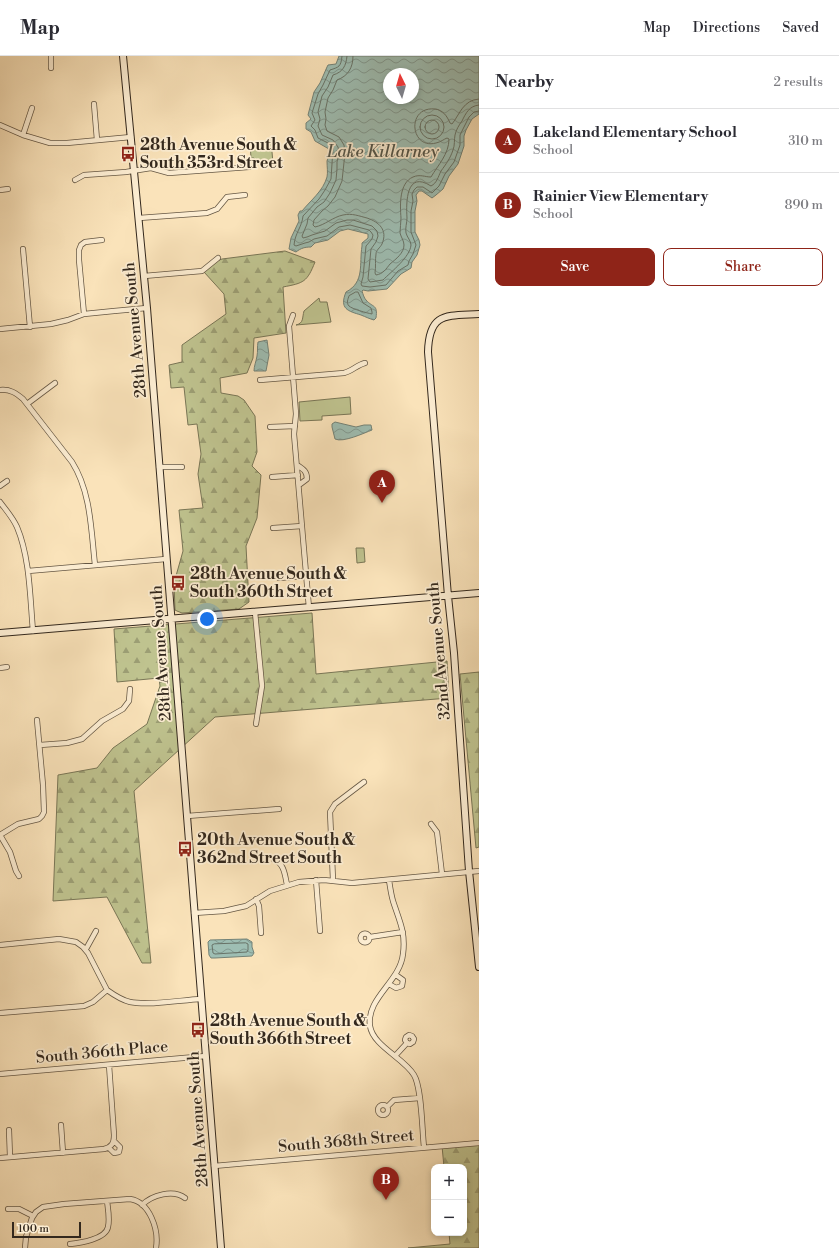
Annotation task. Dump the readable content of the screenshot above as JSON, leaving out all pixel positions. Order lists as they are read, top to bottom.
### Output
{
  "streets": {
    "street": [
      "28th Avenue South",
      "32nd Avenue South",
      "South 366th Place",
      "South 368th Street"
    ]
  },
  "crossings": [
    ["28th Avenue South", "South 366th Place"],
    ["28th Avenue South", "South 368th Street"]
  ],
  "water": ["Lake Killarney"],
  "places": {
    "bus stop": [
      "28th Avenue South & South 353rd Street",
      "28th Avenue South & South 360th Street",
      "20th Avenue South & 362nd Street South",
      "28th Avenue South & South 366th Street"
    ]
  },
  "scale_bar": "100 m",
  "north": "top",
  "page": {
    "header": "Map",
    "nav": ["Map", "Directions", "Saved"],
    "heading": ["Nearby", "2 results"],
    "list": [
      {
        "mark": "A",
        "name": "Lakeland Elementary School",
        "note": "School",
        "value": "310 m"
      },
      {
        "mark": "B",
        "name": "Rainier View Elementary",
        "note": "School",
        "value": "890 m"
      }
    ],
    "buttons": ["Save", "Share"],
    "pins": ["A", "B"],
    "map_buttons": ["+", "−"],
    "scale": "100 m"
  }
}
